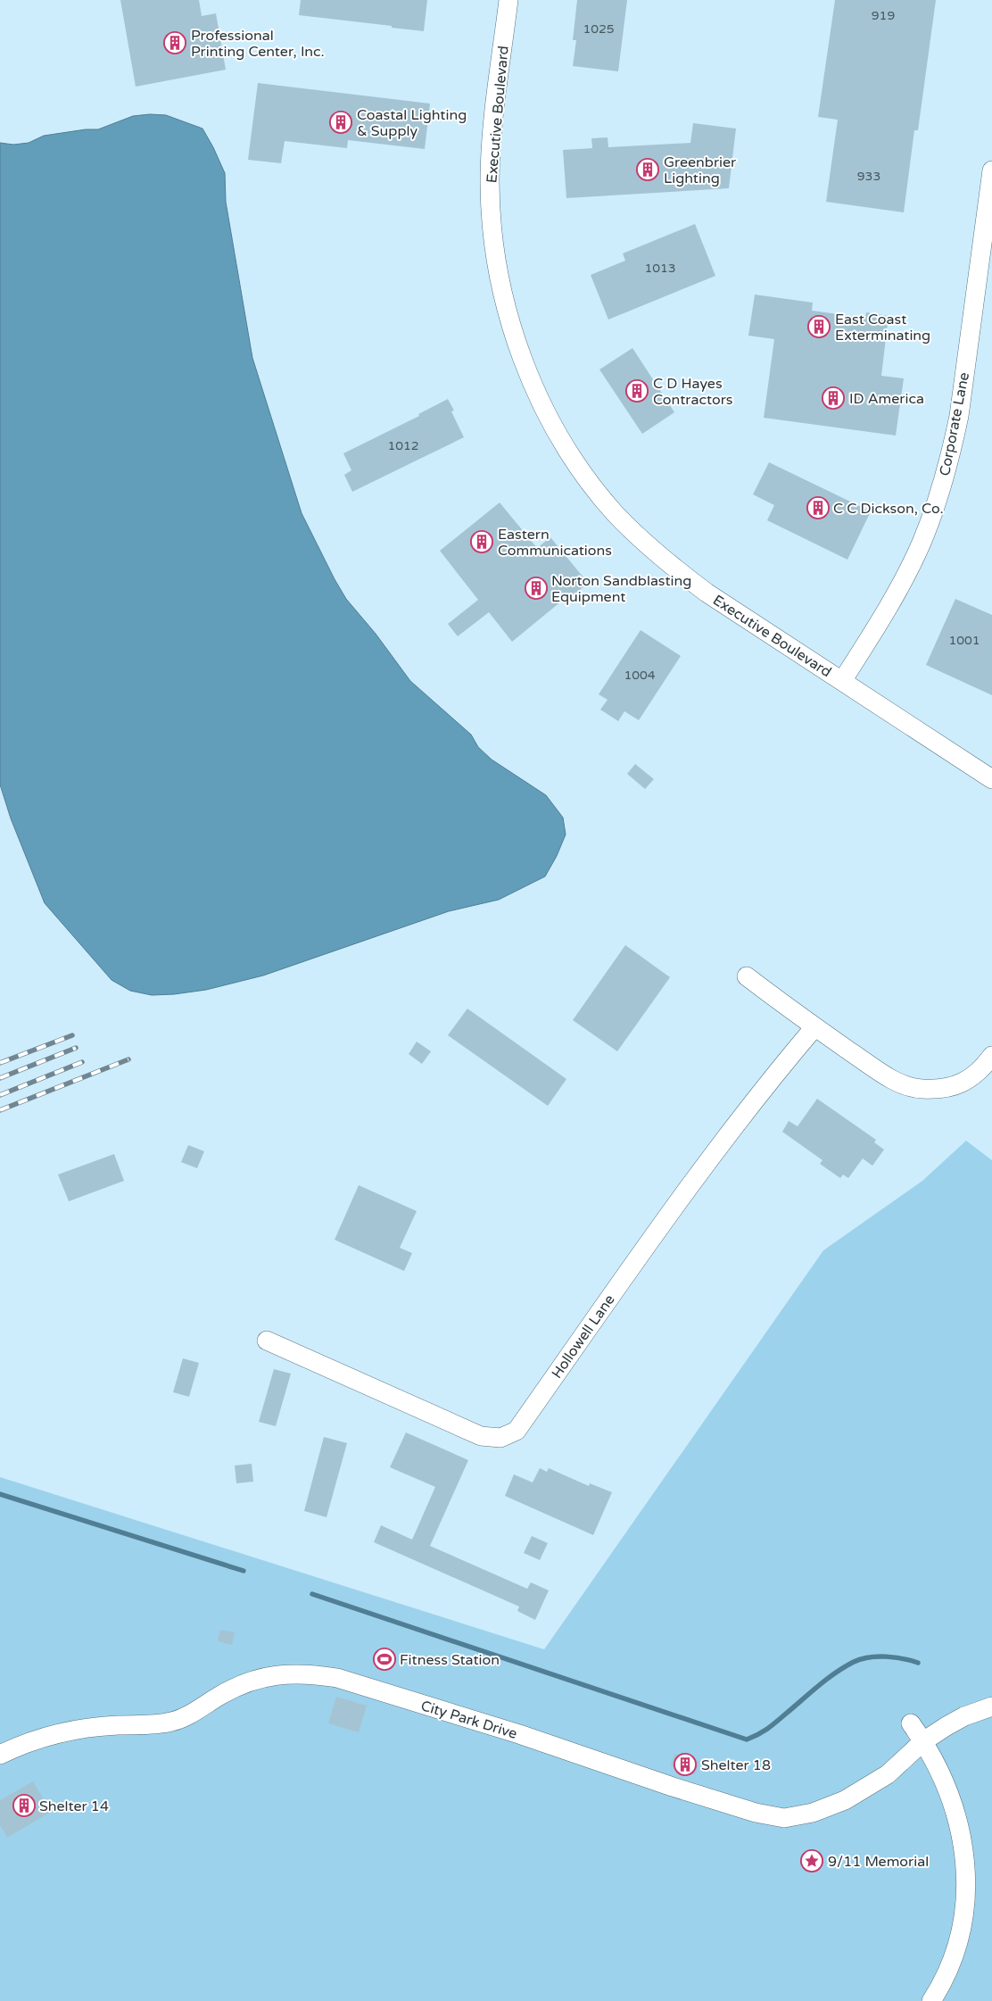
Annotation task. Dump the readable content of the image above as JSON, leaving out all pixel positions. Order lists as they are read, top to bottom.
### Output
{
  "streets": {
    "street": [
      "Executive Boulevard",
      "Corporate Lane",
      "Hollowell Lane",
      "City Park Drive"
    ]
  },
  "crossings": [
    ["Executive Boulevard", "Corporate Lane"]
  ],
  "places": {
    "building": [
      "Professional Printing Center, Inc.",
      "Coastal Lighting & Supply",
      "Greenbrier Lighting",
      "East Coast Exterminating",
      "C D Hayes Contractors",
      "ID America",
      "C C Dickson, Co.",
      "Eastern Communications",
      "Norton Sandblasting Equipment",
      "Shelter 18",
      "Shelter 14"
    ],
    "sports": ["Fitness Station"],
    "place": ["9/11 Memorial"]
  },
  "house_numbers": [
    "919",
    "1025",
    "933",
    "1013",
    "1012",
    "1001",
    "1004"
  ]
}
